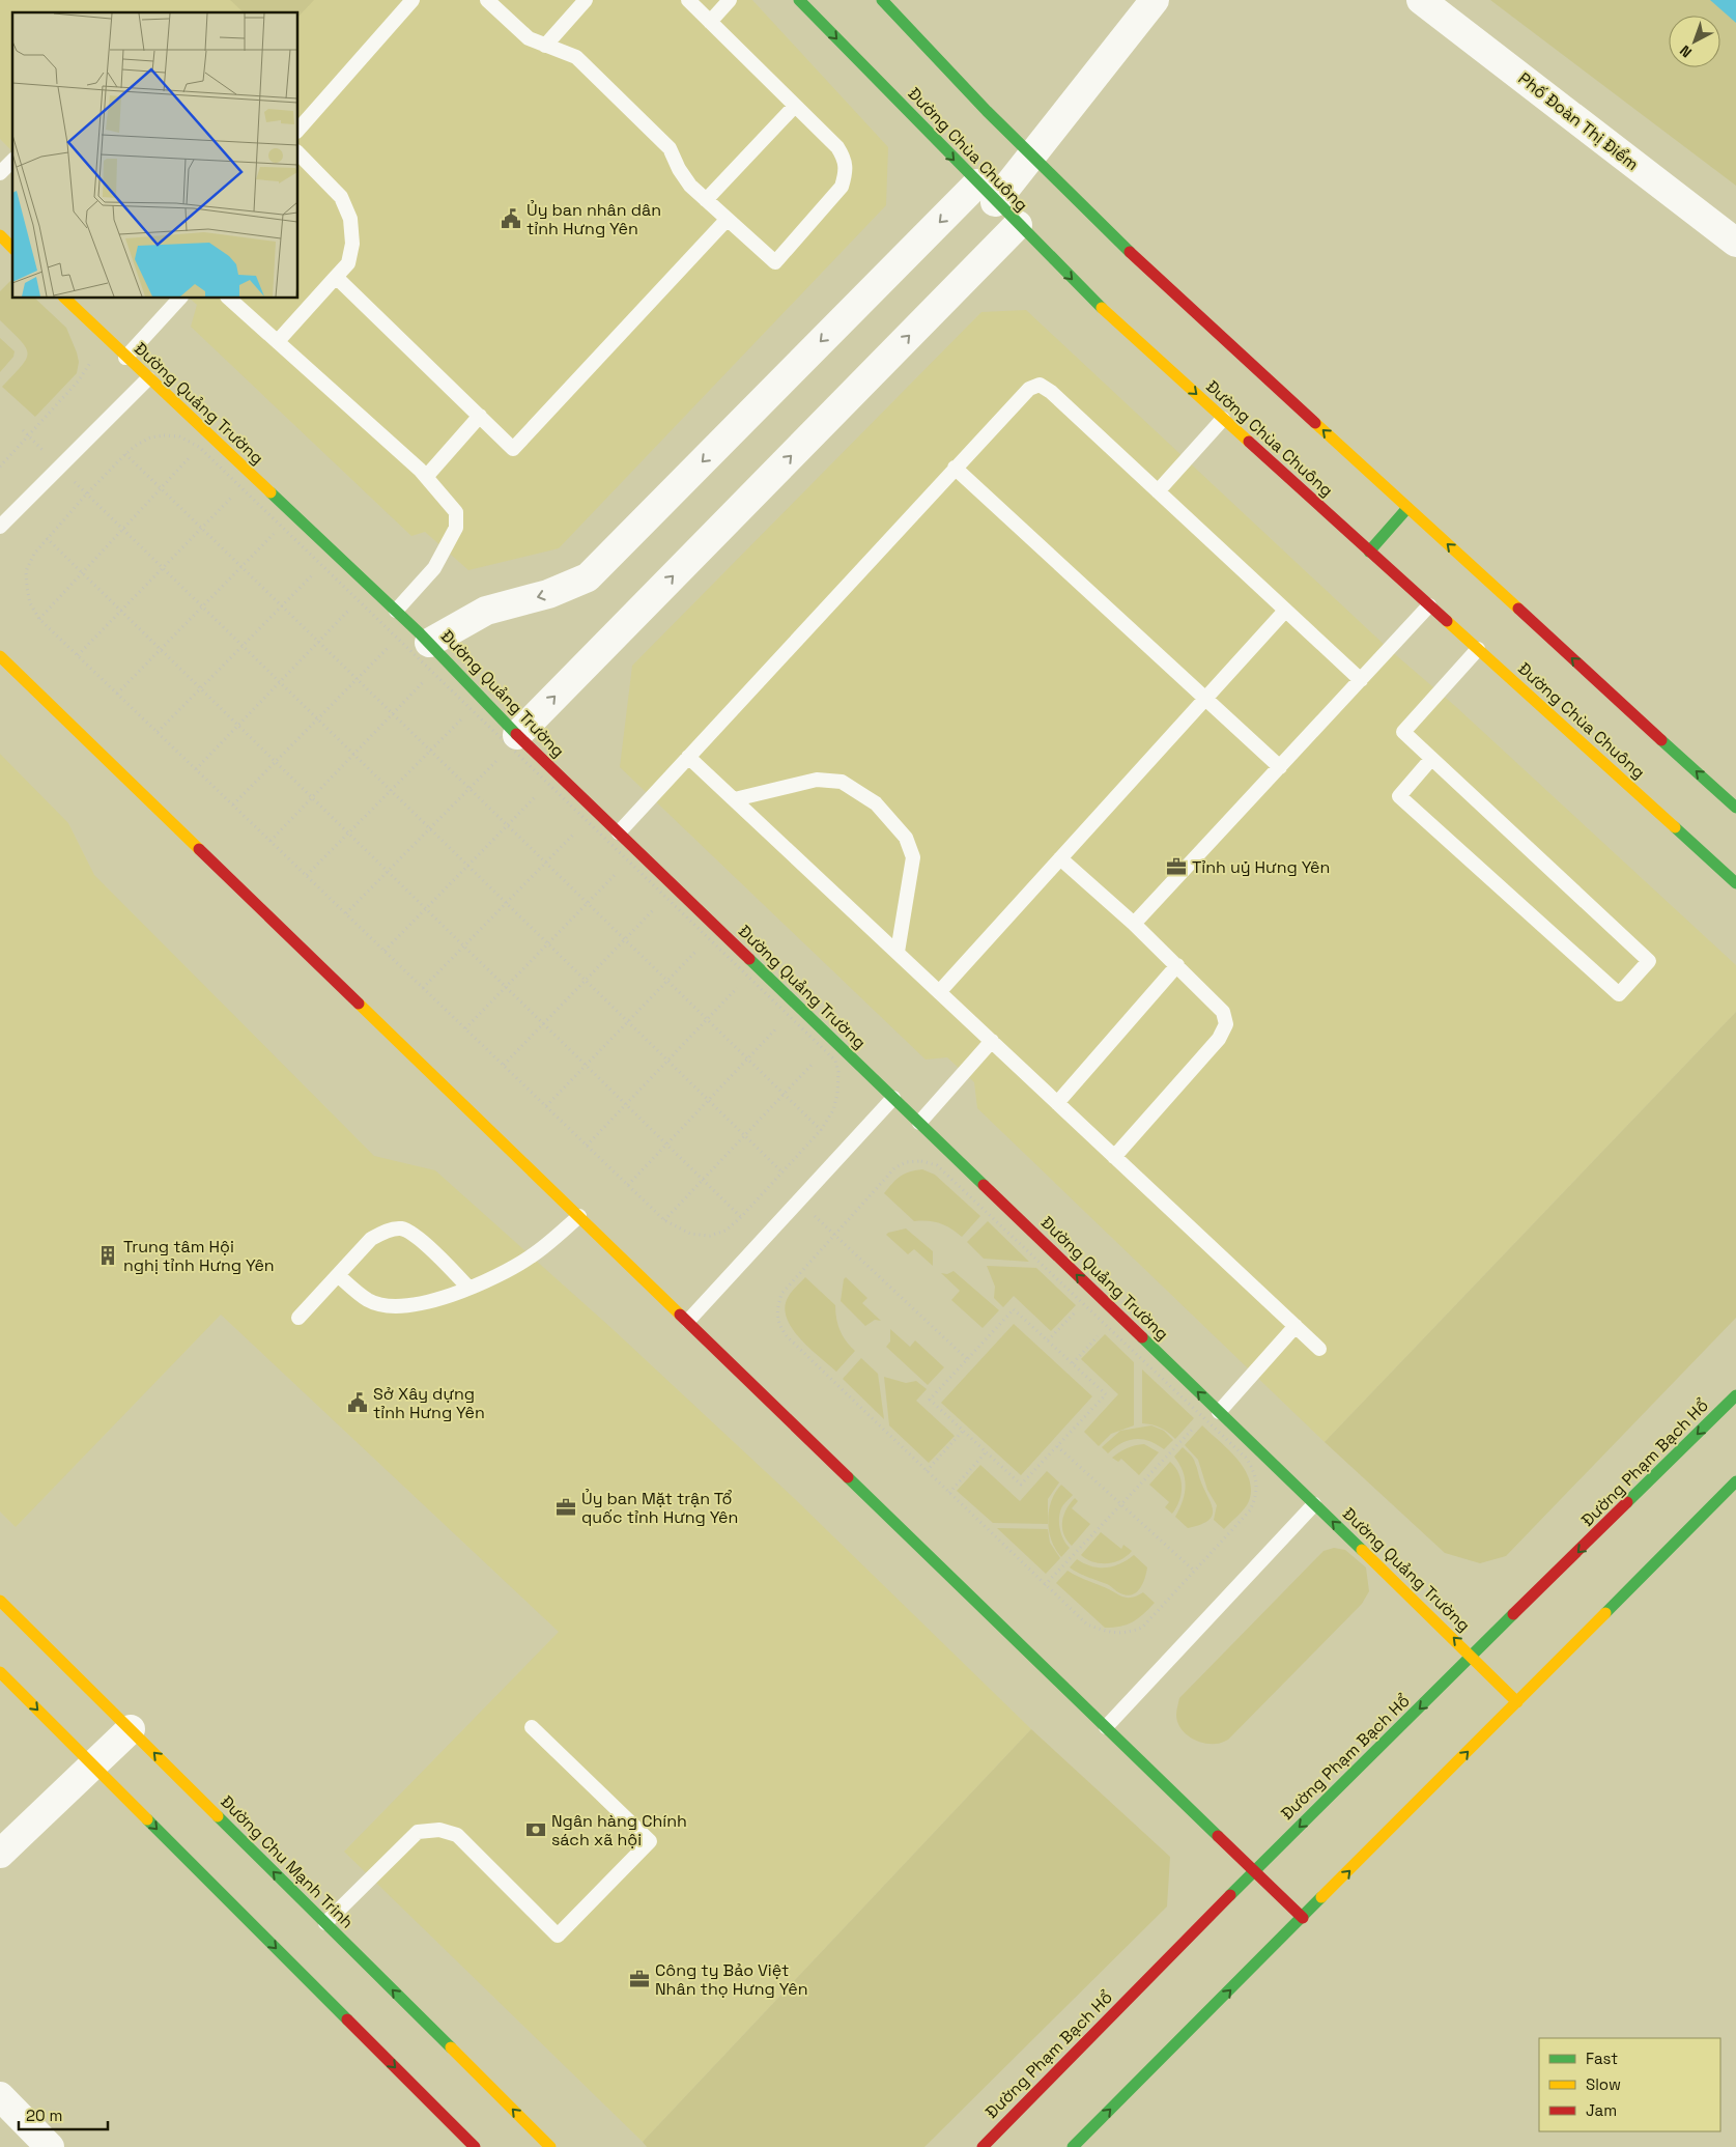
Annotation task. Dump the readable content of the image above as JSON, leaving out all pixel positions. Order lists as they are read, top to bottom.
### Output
{
  "streets": {
    "main road": [
      "Đường Chùa Chuông",
      "Đường Quảng Trường",
      "Đường Phạm Bạch Hổ",
      "Đường Chu Mạnh Trinh"
    ],
    "street": ["Phố Đoàn Thị Điểm"]
  },
  "crossings": [
    ["Đường Quảng Trường", "Đường Phạm Bạch Hổ"]
  ],
  "places": {
    "public building": ["Ủy ban nhân dân tỉnh Hưng Yên", "Sở Xây dựng tỉnh Hưng Yên"],
    "office": ["Tỉnh uỷ Hưng Yên", "Ủy ban Mặt trận Tổ quốc tỉnh Hưng Yên", "Công ty Bảo Việt Nhân thọ Hưng Yên"],
    "building": ["Trung tâm Hội nghị tỉnh Hưng Yên"],
    "bank": ["Ngân hàng Chính sách xã hội"]
  },
  "legend": ["Fast", "Slow", "Jam"],
  "scale_bar": "20 m",
  "north": "bottom left"
}
